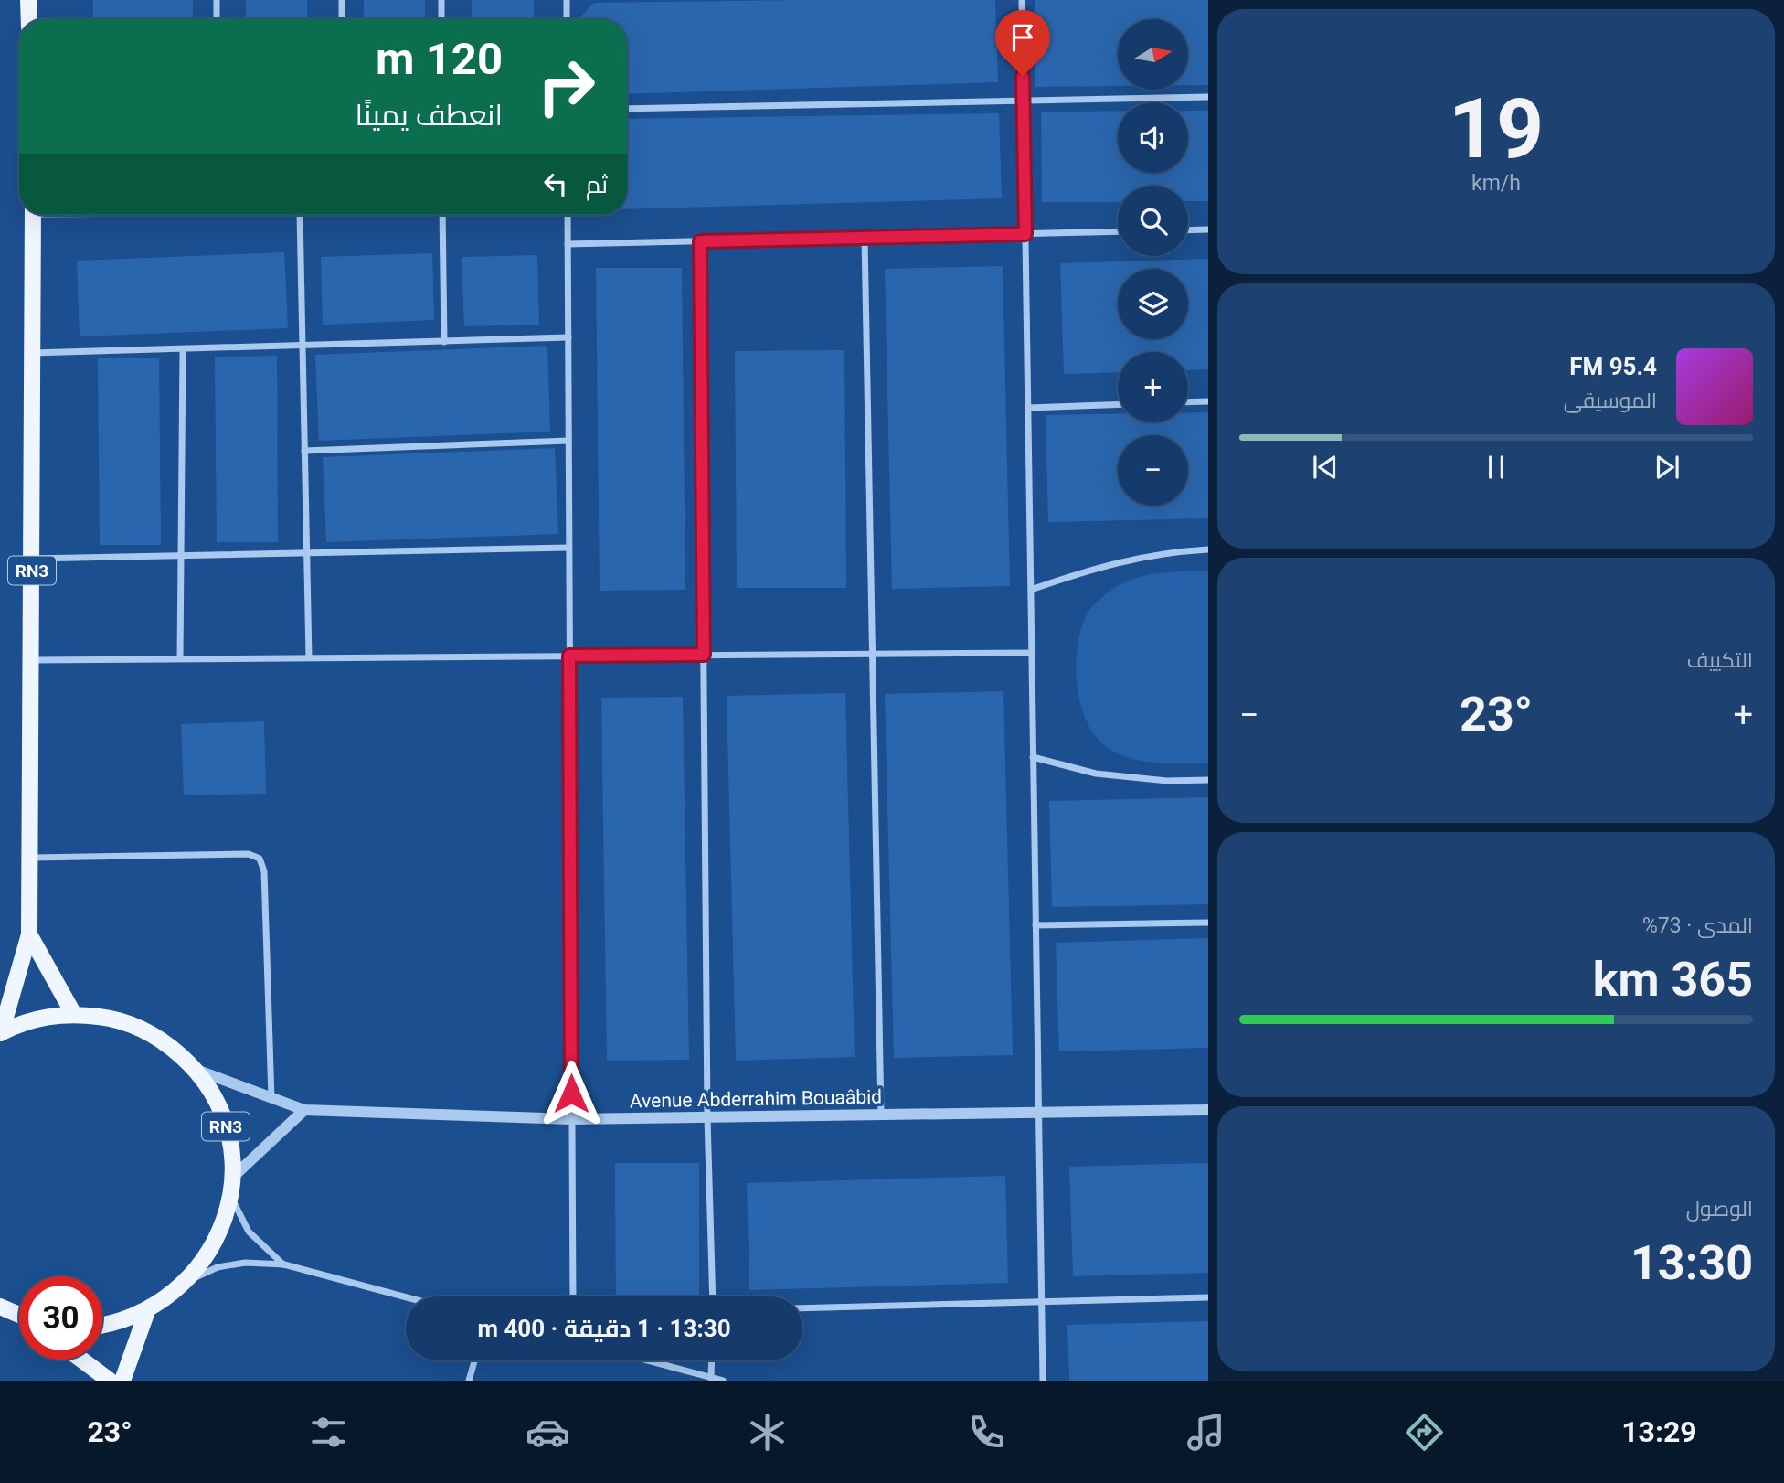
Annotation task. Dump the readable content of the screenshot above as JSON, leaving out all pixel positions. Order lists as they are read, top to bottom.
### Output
{
  "streets": {
    "main road": ["RN3"],
    "street": ["Avenue Abderrahim Bouaâbid"]
  },
  "crossings": [
    ["RN3", "Avenue Abderrahim Bouaâbid"]
  ],
  "north": "right",
  "page": {
    "tile": [
      ["19", "km/h"],
      "التكييف",
      ["المدى · 73%", "365 km"],
      ["الوصول", "13:30"]
    ],
    "map_buttons": ["+", "−"],
    "turn": ["120 m", "انعطف يمينًا"],
    "then": "ثم",
    "song": ["95.4 FM", "الموسيقى"],
    "heat": ["−", "23°", "+"],
    "limit": "30",
    "trip": "13:30 · 1 دقيقة · 400 m",
    "tabs": ["13:29", "23°"]
  }
}
